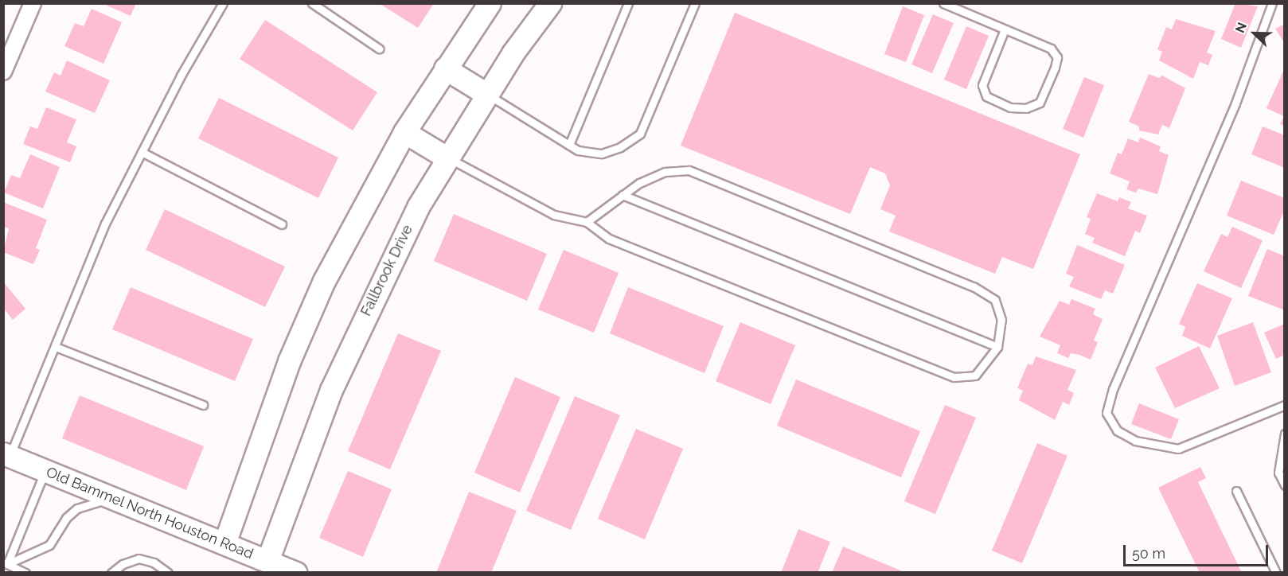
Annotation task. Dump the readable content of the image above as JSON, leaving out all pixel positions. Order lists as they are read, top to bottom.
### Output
{
  "streets": {
    "street": ["Fallbrook Drive", "Old Bammel North Houston Road"]
  },
  "crossings": [
    ["Fallbrook Drive", "Old Bammel North Houston Road"]
  ],
  "scale_bar": "50 m",
  "north": "top left"
}
